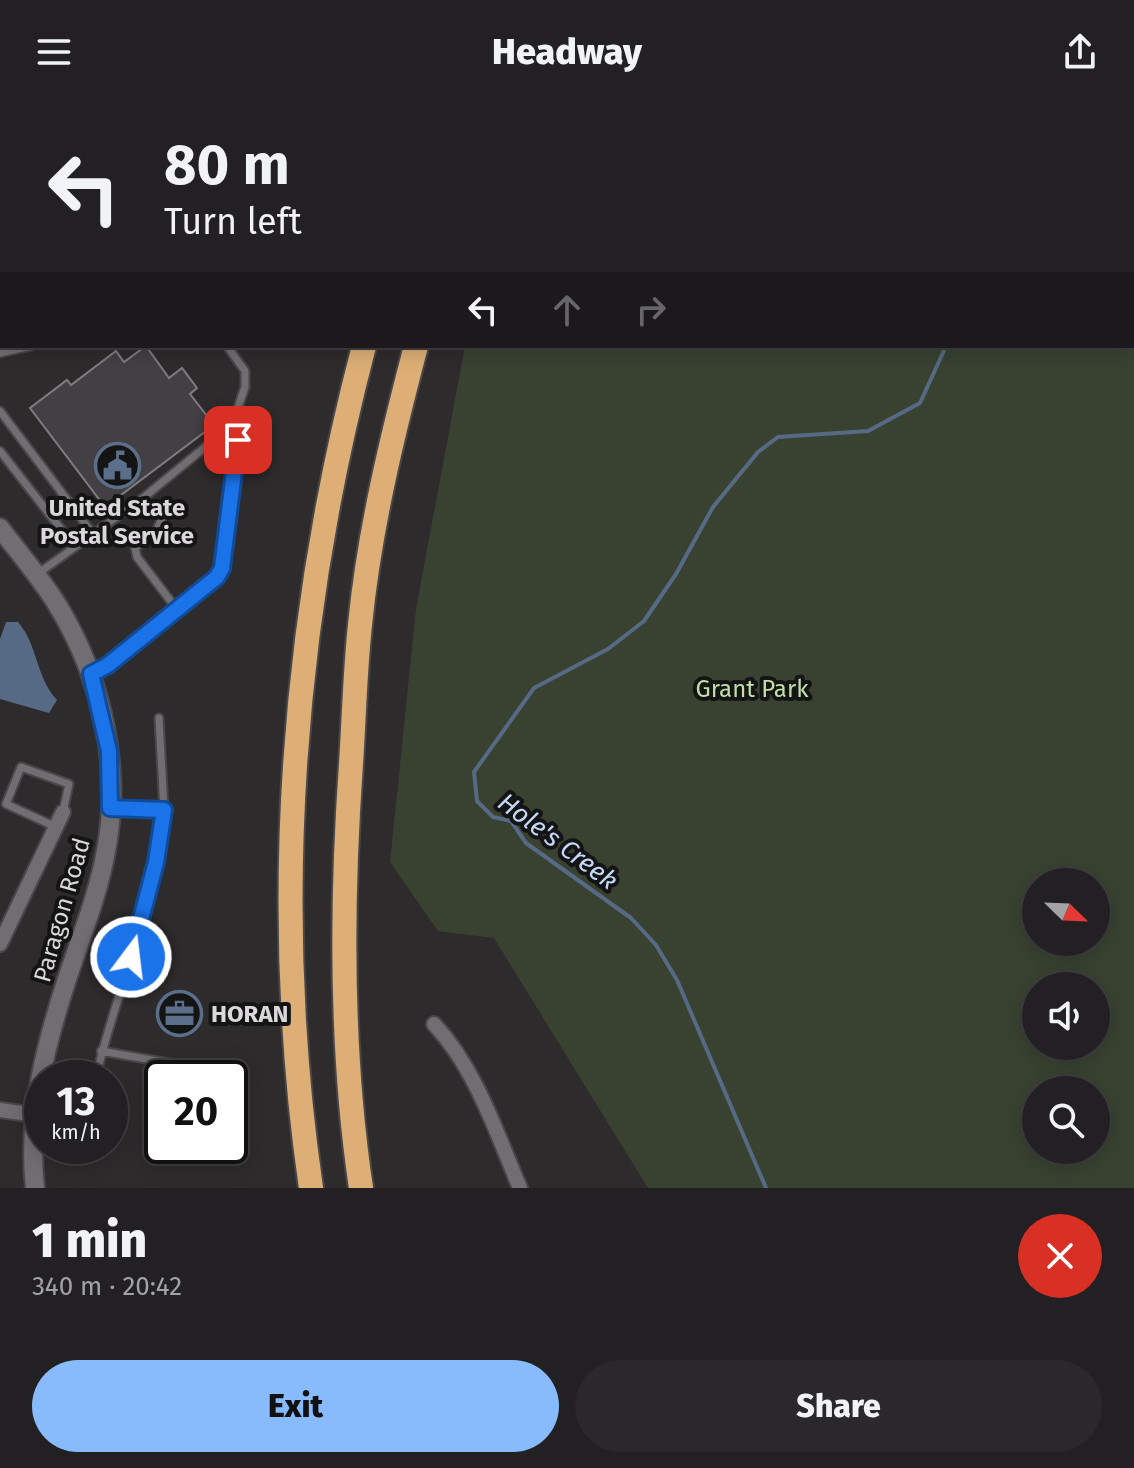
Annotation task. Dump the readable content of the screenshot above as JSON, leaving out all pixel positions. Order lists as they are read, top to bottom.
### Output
{
  "streets": {
    "street": ["Paragon Road"]
  },
  "water": ["Hole's Creek"],
  "parks": ["Grant Park"],
  "places": {
    "public building": ["United State Postal Service"],
    "office": ["HORAN"]
  },
  "north": "bottom right",
  "page": {
    "header": "Headway",
    "turn": ["80 m", "Turn left"],
    "speed": "13 km/h",
    "limit": "20",
    "heading": ["1 min", "340 m · 20:42"],
    "buttons": ["Exit", "Share"]
  }
}
